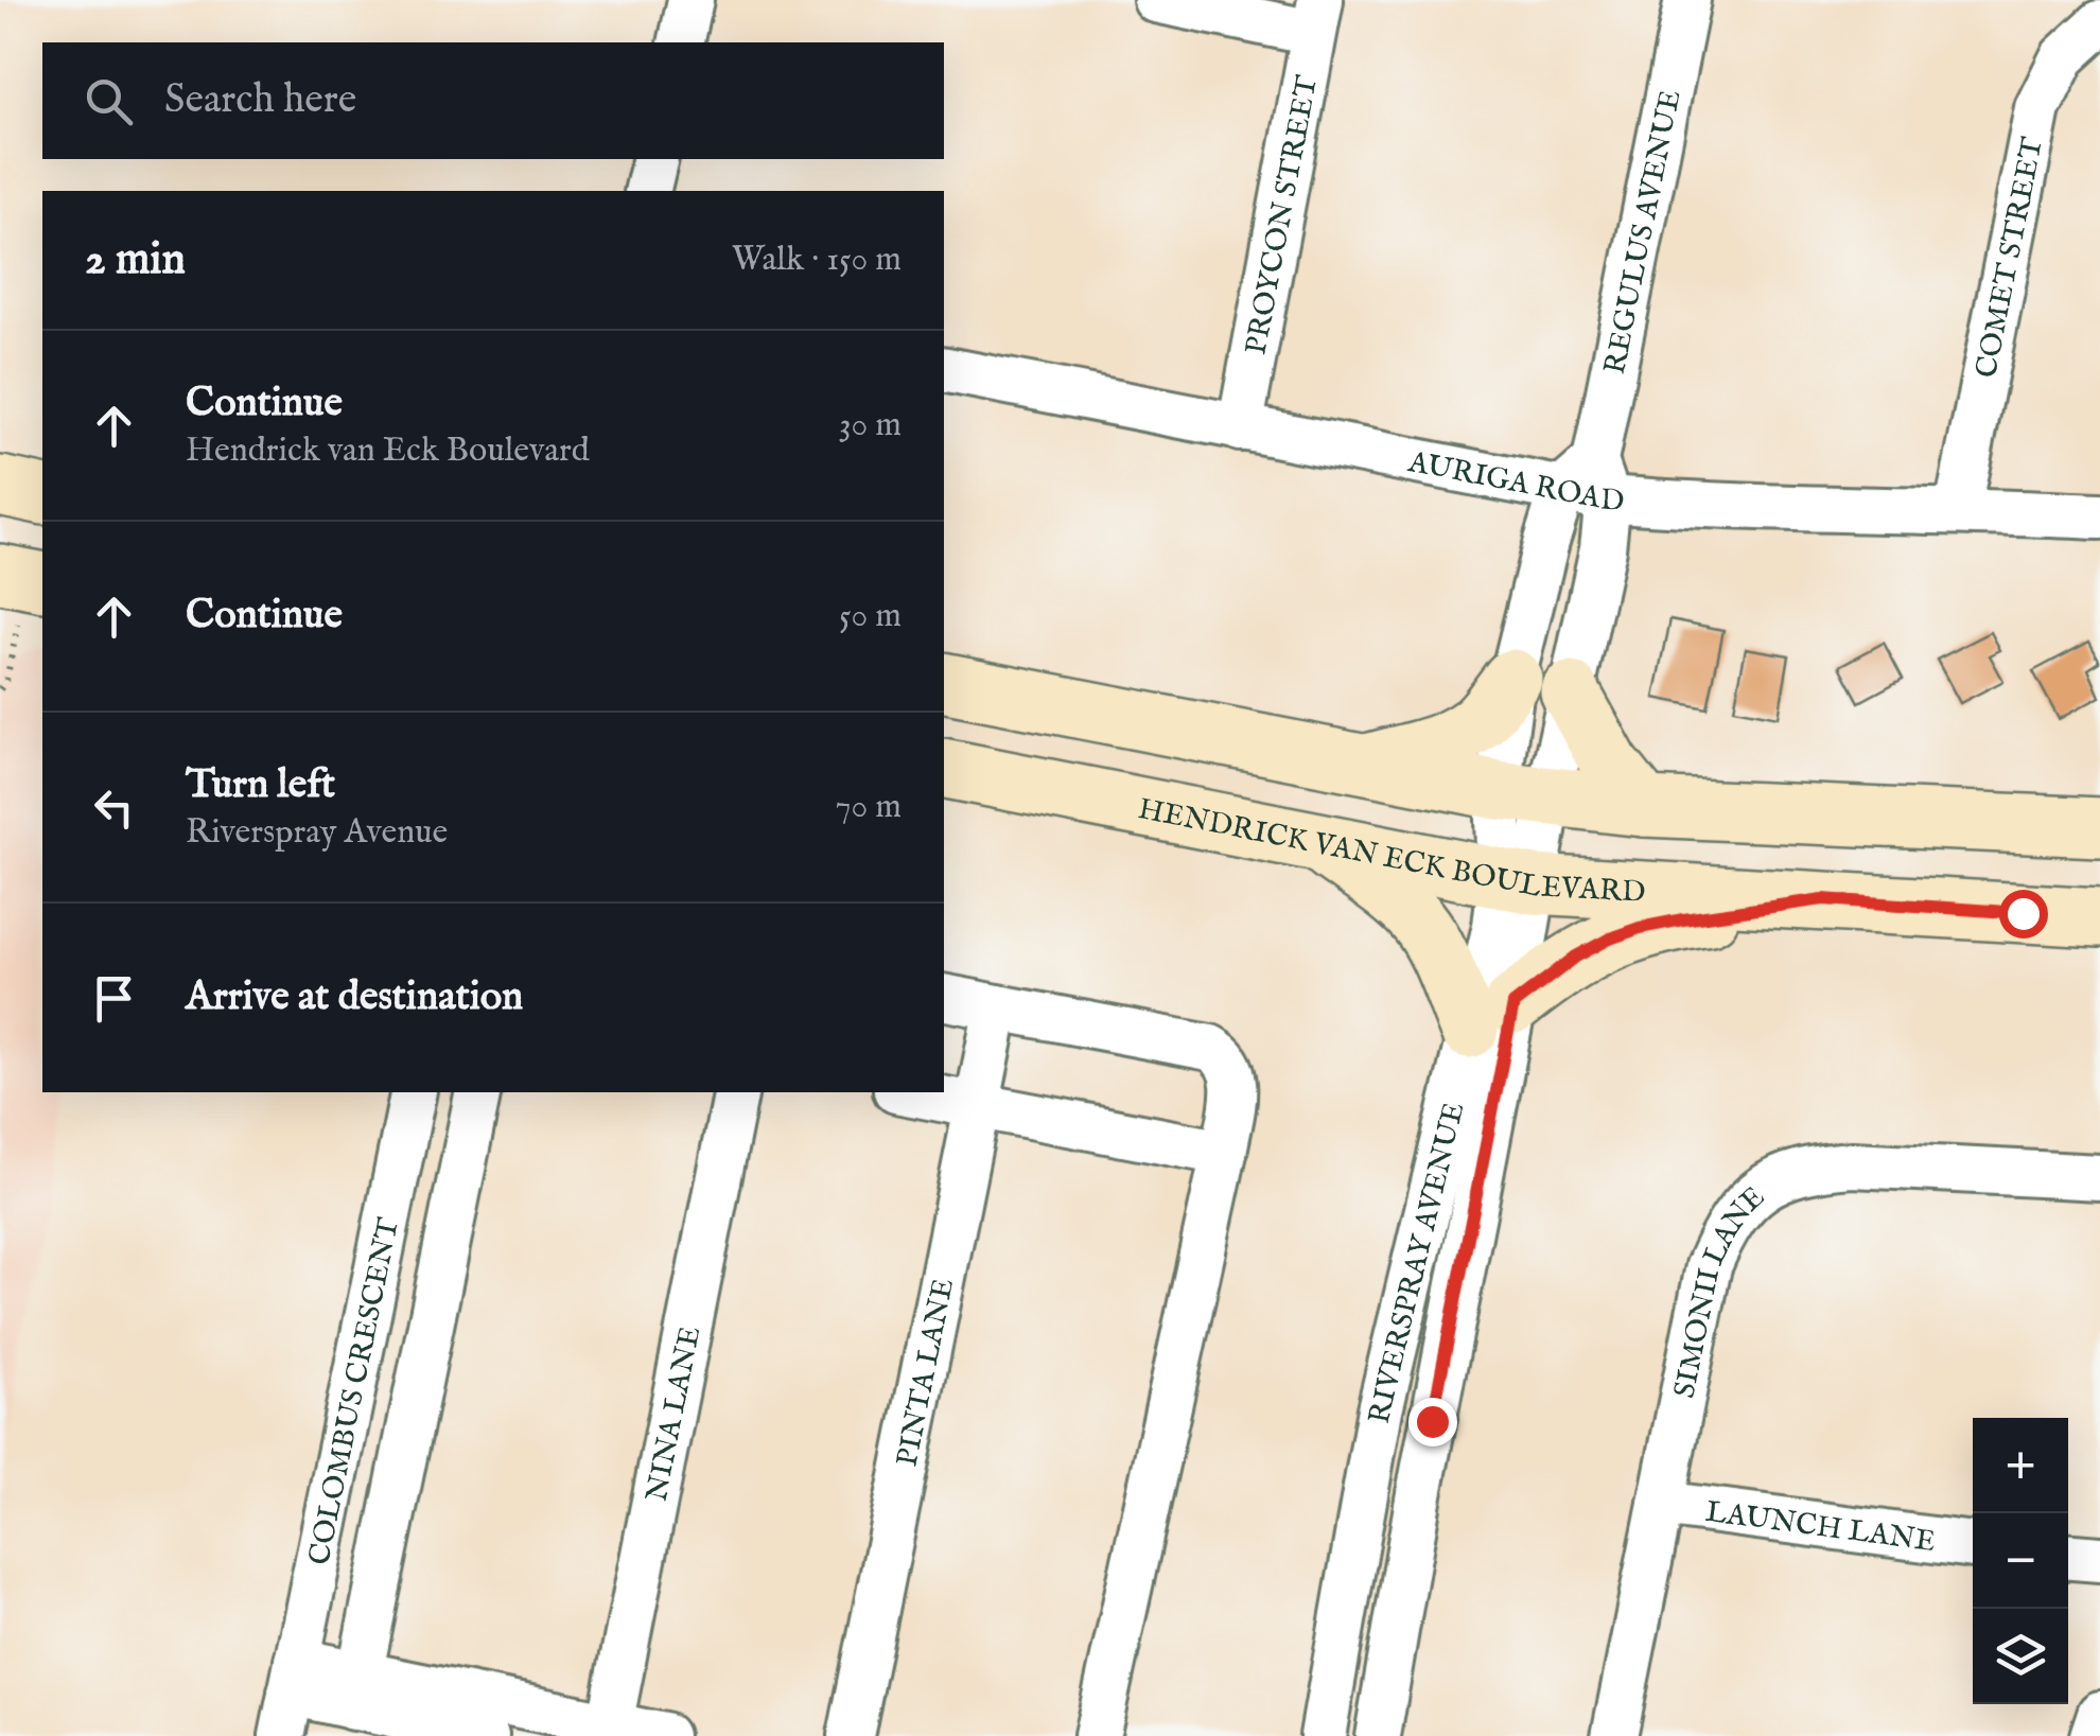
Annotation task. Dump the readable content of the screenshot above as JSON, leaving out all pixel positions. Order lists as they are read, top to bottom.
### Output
{
  "streets": {
    "main road": ["HENDRICK VAN ECK BOULEVARD"],
    "street": [
      "PROYCON STREET",
      "REGULUS AVENUE",
      "COMET STREET",
      "AURIGA ROAD",
      "RIVERSPRAY AVENUE",
      "SIMONII LANE",
      "PINTA LANE",
      "COLOMBUS CRESCENT",
      "NINA LANE",
      "LAUNCH LANE"
    ]
  },
  "crossings": [
    ["PROYCON STREET", "AURIGA ROAD"],
    ["REGULUS AVENUE", "AURIGA ROAD"],
    ["REGULUS AVENUE", "RIVERSPRAY AVENUE"],
    ["COMET STREET", "AURIGA ROAD"],
    ["HENDRICK VAN ECK BOULEVARD", "RIVERSPRAY AVENUE"],
    ["SIMONII LANE", "LAUNCH LANE"]
  ],
  "page": {
    "search": "Search here",
    "heading": ["2 min", "Walk · 150 m"],
    "list": [
      ["Continue", "Hendrick van Eck Boulevard", "30 m"],
      ["Continue", "50 m"],
      ["Turn left", "Riverspray Avenue", "70 m"],
      "Arrive at destination"
    ],
    "map_buttons": ["+", "−"]
  }
}
